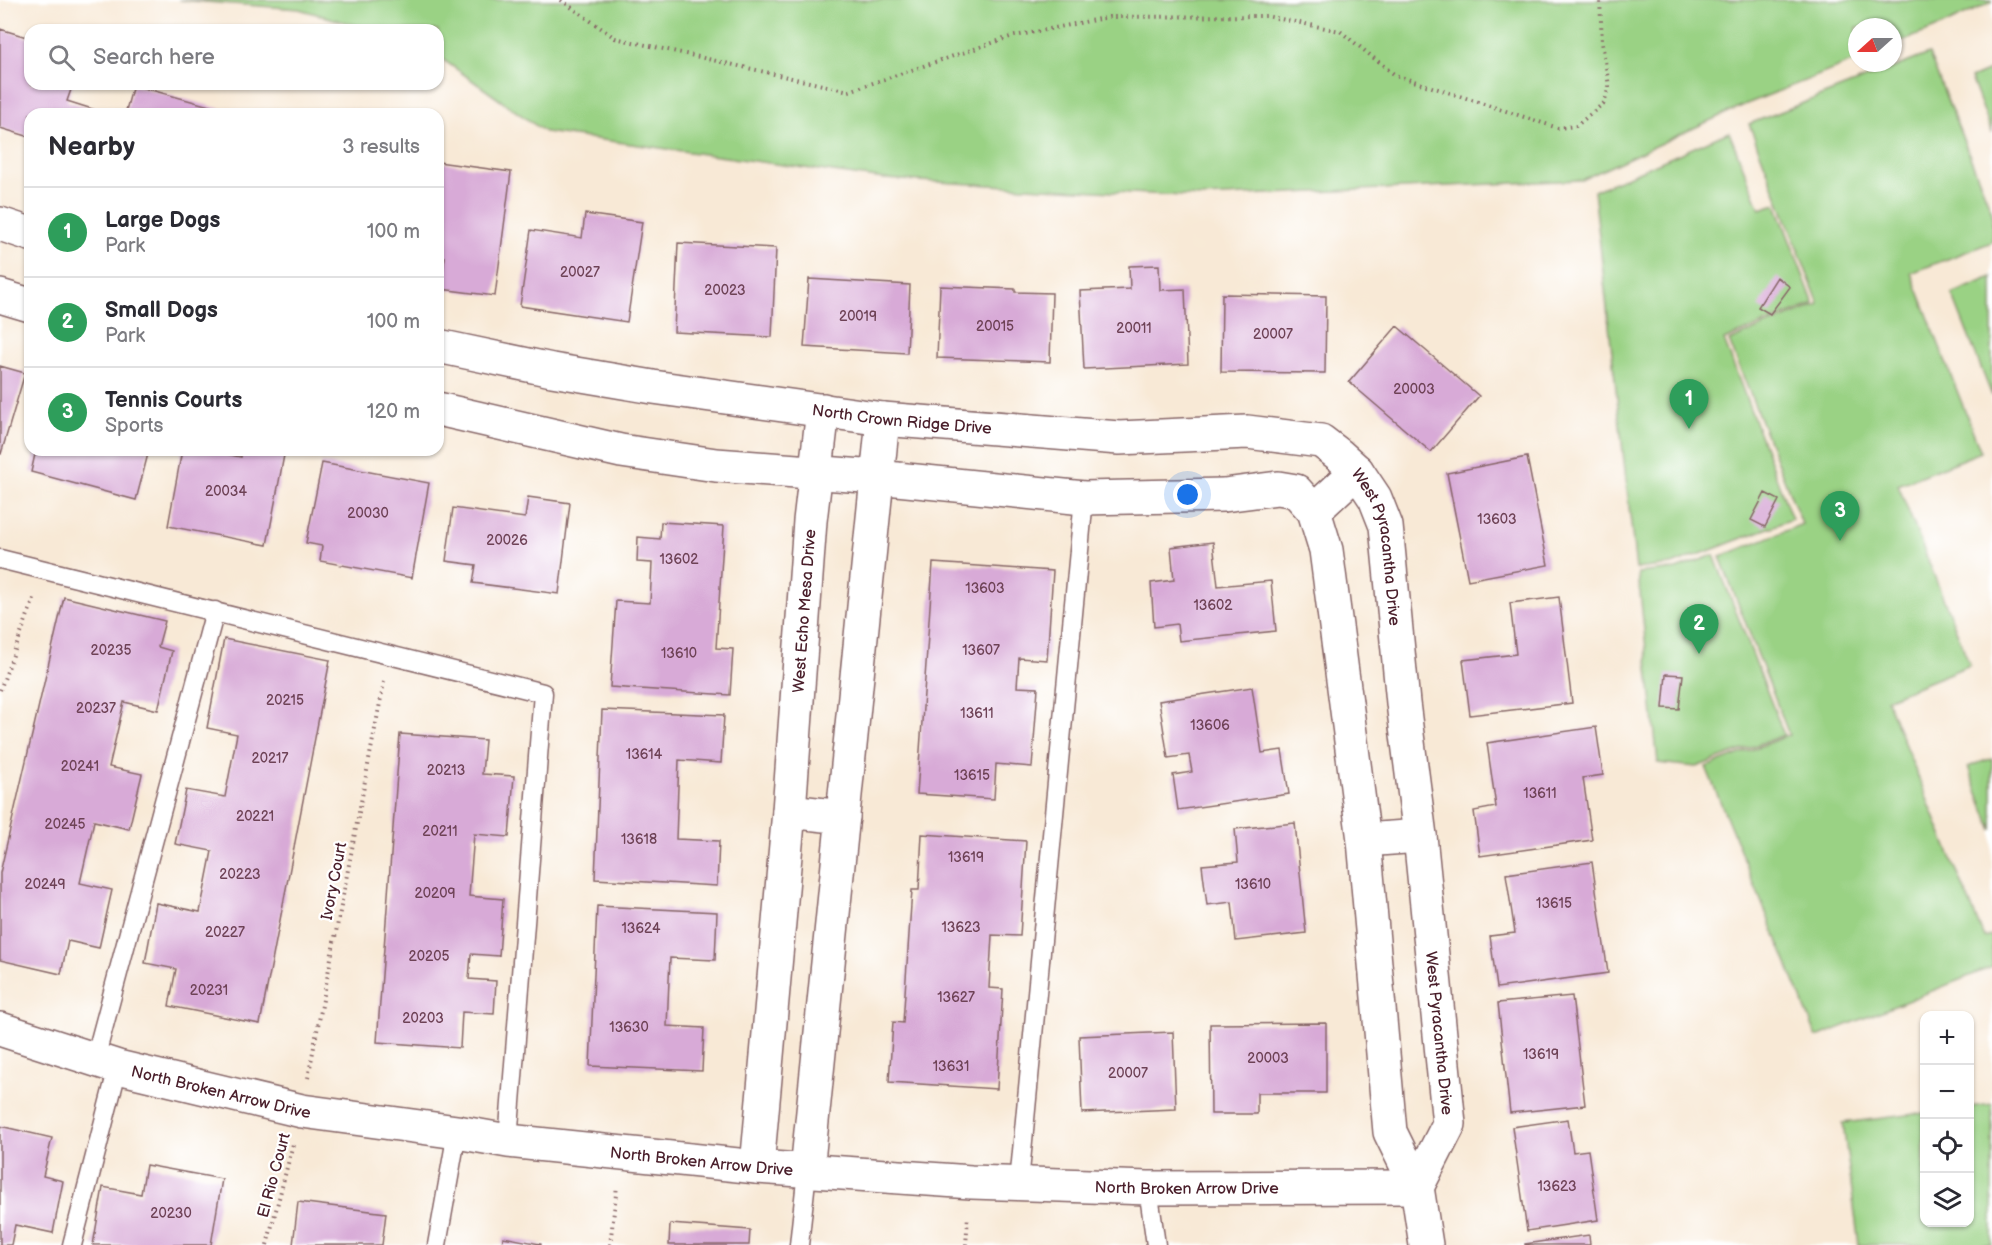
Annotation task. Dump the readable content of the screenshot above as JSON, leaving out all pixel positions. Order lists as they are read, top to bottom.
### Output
{
  "streets": {
    "street": [
      "North Crown Ridge Drive",
      "West Pyracantha Drive",
      "West Echo Mesa Drive",
      "North Broken Arrow Drive"
    ],
    "path": ["Ivory Court", "El Rio Court"]
  },
  "crossings": [
    ["North Crown Ridge Drive", "West Pyracantha Drive"],
    ["North Crown Ridge Drive", "West Echo Mesa Drive"],
    ["West Pyracantha Drive", "North Broken Arrow Drive"],
    ["West Echo Mesa Drive", "North Broken Arrow Drive"],
    ["Ivory Court", "North Broken Arrow Drive"],
    ["Ivory Court", "El Rio Court"],
    ["North Broken Arrow Drive", "El Rio Court"]
  ],
  "house_numbers": [
    "20027",
    "20023",
    "20019",
    "20015",
    "20011",
    "20007",
    "20003",
    "20034",
    "20030",
    "13603",
    "20026",
    "13602",
    "13603",
    "13602",
    "20235",
    "13607",
    "13610",
    "20215",
    "20237",
    "13611",
    "13606",
    "13614",
    "20217",
    "20241",
    "20213",
    "13615",
    "13611",
    "20221",
    "20245",
    "20211",
    "13618",
    "13619",
    "20223",
    "20249",
    "13610",
    "20209",
    "13615",
    "13623",
    "13624",
    "20227",
    "20205",
    "20231",
    "13627",
    "20203",
    "13630",
    "13619",
    "20003",
    "13631",
    "20007",
    "13623",
    "20230"
  ],
  "north": "left",
  "page": {
    "search": "Search here",
    "heading": ["Nearby", "3 results"],
    "list": [
      {
        "mark": "1",
        "name": "Large Dogs",
        "note": "Park",
        "value": "100 m"
      },
      {
        "mark": "2",
        "name": "Small Dogs",
        "note": "Park",
        "value": "100 m"
      },
      {
        "mark": "3",
        "name": "Tennis Courts",
        "note": "Sports",
        "value": "120 m"
      }
    ],
    "pins": ["1", "3", "2"],
    "map_buttons": ["+", "−"]
  }
}
